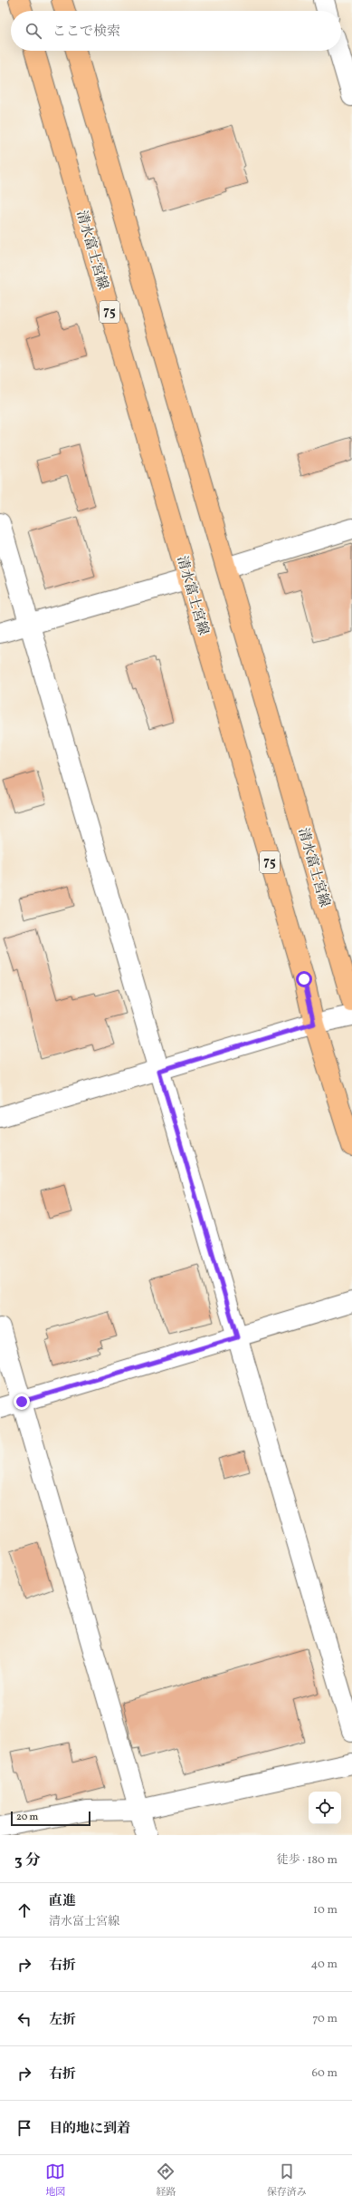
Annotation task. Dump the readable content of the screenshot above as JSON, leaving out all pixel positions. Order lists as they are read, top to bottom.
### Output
{
  "streets": {
    "main road": ["清水富士宮線", "75"]
  },
  "scale_bar": "20 m",
  "page": {
    "search": "ここで検索",
    "scale": "20 m",
    "heading": ["3 分", "徒歩 · 180 m"],
    "list": [
      ["直進", "清水富士宮線", "10 m"],
      ["右折", "40 m"],
      ["左折", "70 m"],
      ["右折", "60 m"],
      "目的地に到着"
    ],
    "nav": ["地図", "経路", "保存済み"]
  }
}
